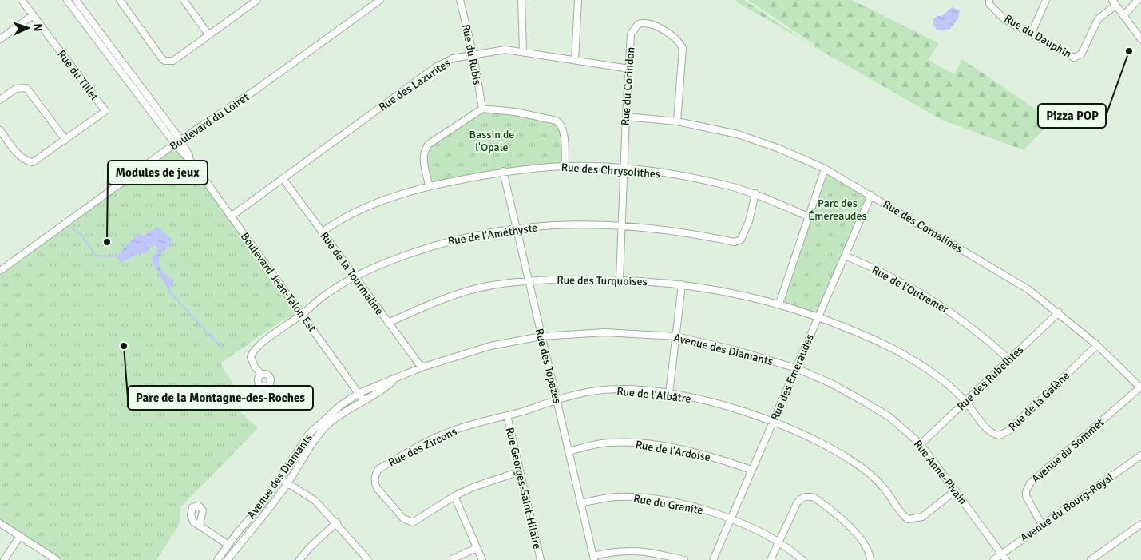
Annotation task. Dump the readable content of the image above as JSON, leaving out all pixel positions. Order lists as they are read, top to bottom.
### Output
{
  "streets": {
    "street": [
      "Rue du Dauphin",
      "Rue du Rubis",
      "Rue du Tillet",
      "Rue des Lazurites",
      "Rue du Corindon",
      "Boulevard du Loiret",
      "Rue des Chrysolithes",
      "Rue des Cornalines",
      "Rue de l'Améthyste",
      "Rue de la Tourmaline",
      "Rue des Turquoises",
      "Boulevard Jean-Talon Est",
      "Rue de l'Outremer",
      "Avenue des Diamants",
      "Rue des Topazes",
      "Rue des Émeraudes",
      "Rue des Rubellites",
      "Rue de l'Albâtre",
      "Rue de la Galène",
      "Rue des Zircons",
      "Rue de l'Ardoise",
      "Avenue du Sommet",
      "Rue Anne-Pivain",
      "Rue Georges-Saint-Hilaire",
      "Rue du Granite",
      "Avenue du Bourg-Royal"
    ]
  },
  "crossings": [
    ["Rue du Rubis", "Rue des Lazurites"],
    ["Rue des Lazurites", "Rue du Corindon"],
    ["Rue des Lazurites", "Rue de la Tourmaline"],
    ["Rue des Lazurites", "Boulevard Jean-Talon Est"],
    ["Rue du Corindon", "Rue des Chrysolithes"],
    ["Rue du Corindon", "Rue des Cornalines"],
    ["Rue du Corindon", "Rue de l'Améthyste"],
    ["Rue du Corindon", "Rue des Turquoises"],
    ["Boulevard du Loiret", "Boulevard Jean-Talon Est"],
    ["Rue des Chrysolithes", "Rue de l'Améthyste"],
    ["Rue des Chrysolithes", "Rue de la Tourmaline"],
    ["Rue des Chrysolithes", "Rue des Topazes"],
    ["Rue des Cornalines", "Rue des Émeraudes"],
    ["Rue des Cornalines", "Rue des Rubellites"],
    ["Rue des Cornalines", "Rue de la Galène"],
    ["Rue des Cornalines", "Avenue du Sommet"],
    ["Rue de l'Améthyste", "Rue de la Tourmaline"],
    ["Rue de l'Améthyste", "Boulevard Jean-Talon Est"],
    ["Rue de l'Améthyste", "Rue des Topazes"],
    ["Rue de la Tourmaline", "Rue des Turquoises"],
    ["Rue de la Tourmaline", "Avenue des Diamants"],
    ["Rue des Turquoises", "Rue des Topazes"],
    ["Rue des Turquoises", "Rue des Émeraudes"],
    ["Rue des Turquoises", "Rue de la Galène"],
    ["Boulevard Jean-Talon Est", "Avenue des Diamants"],
    ["Rue de l'Outremer", "Rue des Émeraudes"],
    ["Rue de l'Outremer", "Rue des Rubellites"],
    ["Avenue des Diamants", "Rue des Topazes"],
    ["Avenue des Diamants", "Rue des Émeraudes"],
    ["Avenue des Diamants", "Rue Anne-Pivain"],
    ["Rue des Topazes", "Rue de l'Albâtre"],
    ["Rue des Topazes", "Rue des Zircons"],
    ["Rue des Topazes", "Rue de l'Ardoise"],
    ["Rue des Topazes", "Rue du Granite"],
    ["Rue des Émeraudes", "Rue de l'Albâtre"],
    ["Rue des Émeraudes", "Rue de la Galène"],
    ["Rue des Émeraudes", "Rue de l'Ardoise"],
    ["Rue des Émeraudes", "Rue Anne-Pivain"],
    ["Rue des Émeraudes", "Rue du Granite"],
    ["Rue des Rubellites", "Rue de la Galène"],
    ["Rue des Rubellites", "Rue Anne-Pivain"],
    ["Rue de l'Albâtre", "Rue des Zircons"],
    ["Rue de l'Albâtre", "Rue Anne-Pivain"],
    ["Rue des Zircons", "Rue Georges-Saint-Hilaire"],
    ["Avenue du Sommet", "Avenue du Bourg-Royal"],
    ["Rue Anne-Pivain", "Avenue du Bourg-Royal"]
  ],
  "parks": ["Bassin de l'Opale", "Parc des Émereaudes"],
  "places": ["Pizza POP", "Modules de jeux", "Parc de la Montagne-des-Roches"],
  "north": "right"
}
